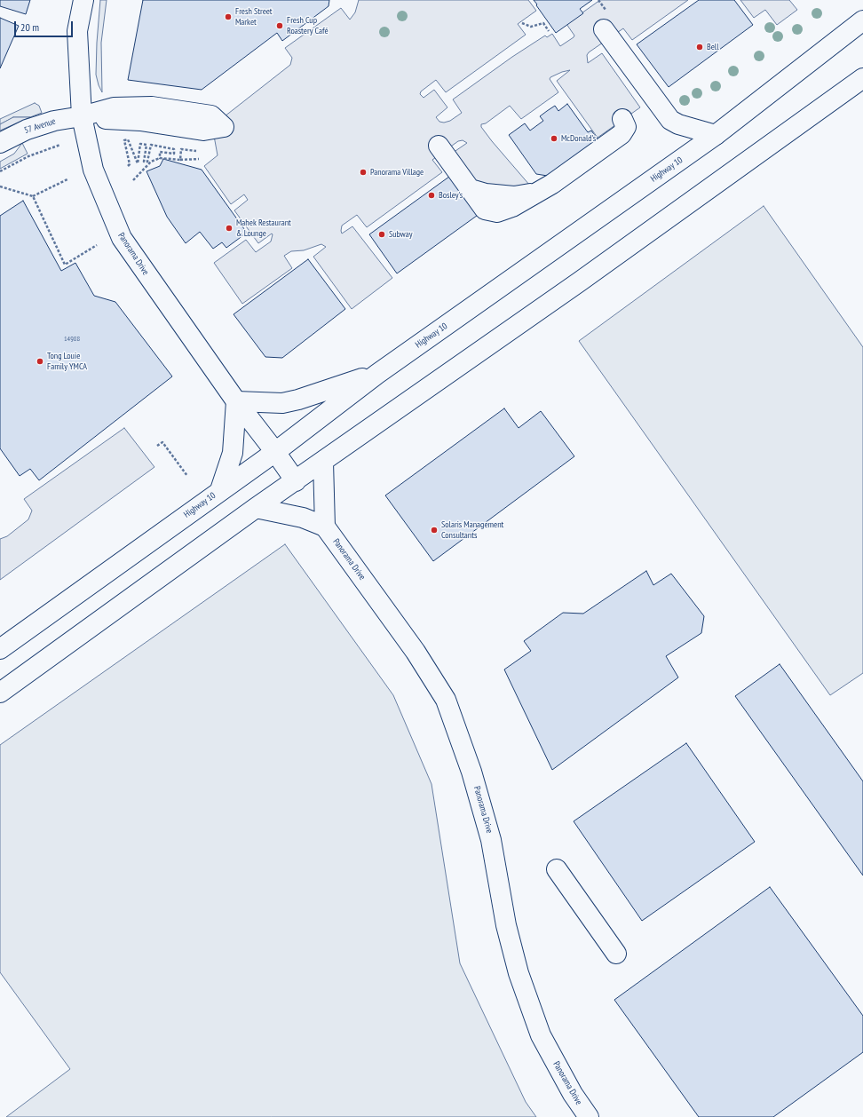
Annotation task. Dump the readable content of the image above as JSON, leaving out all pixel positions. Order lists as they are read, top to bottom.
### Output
{
  "streets": {
    "main road": ["57 Avenue", "Highway 10", "Panorama Drive"]
  },
  "crossings": [
    ["57 Avenue", "Panorama Drive"],
    ["Highway 10", "Panorama Drive"]
  ],
  "places": [
    "Fresh Street Market",
    "Fresh Cup Roastery Café",
    "Bell",
    "McDonald's",
    "Panorama Village",
    "Bosley's",
    "Mahek Restaurant & Lounge",
    "Subway",
    "Tong Louie Family YMCA",
    "Solaris Management Consultants"
  ],
  "house_numbers": ["14988"],
  "scale_bar": "20 m"
}
